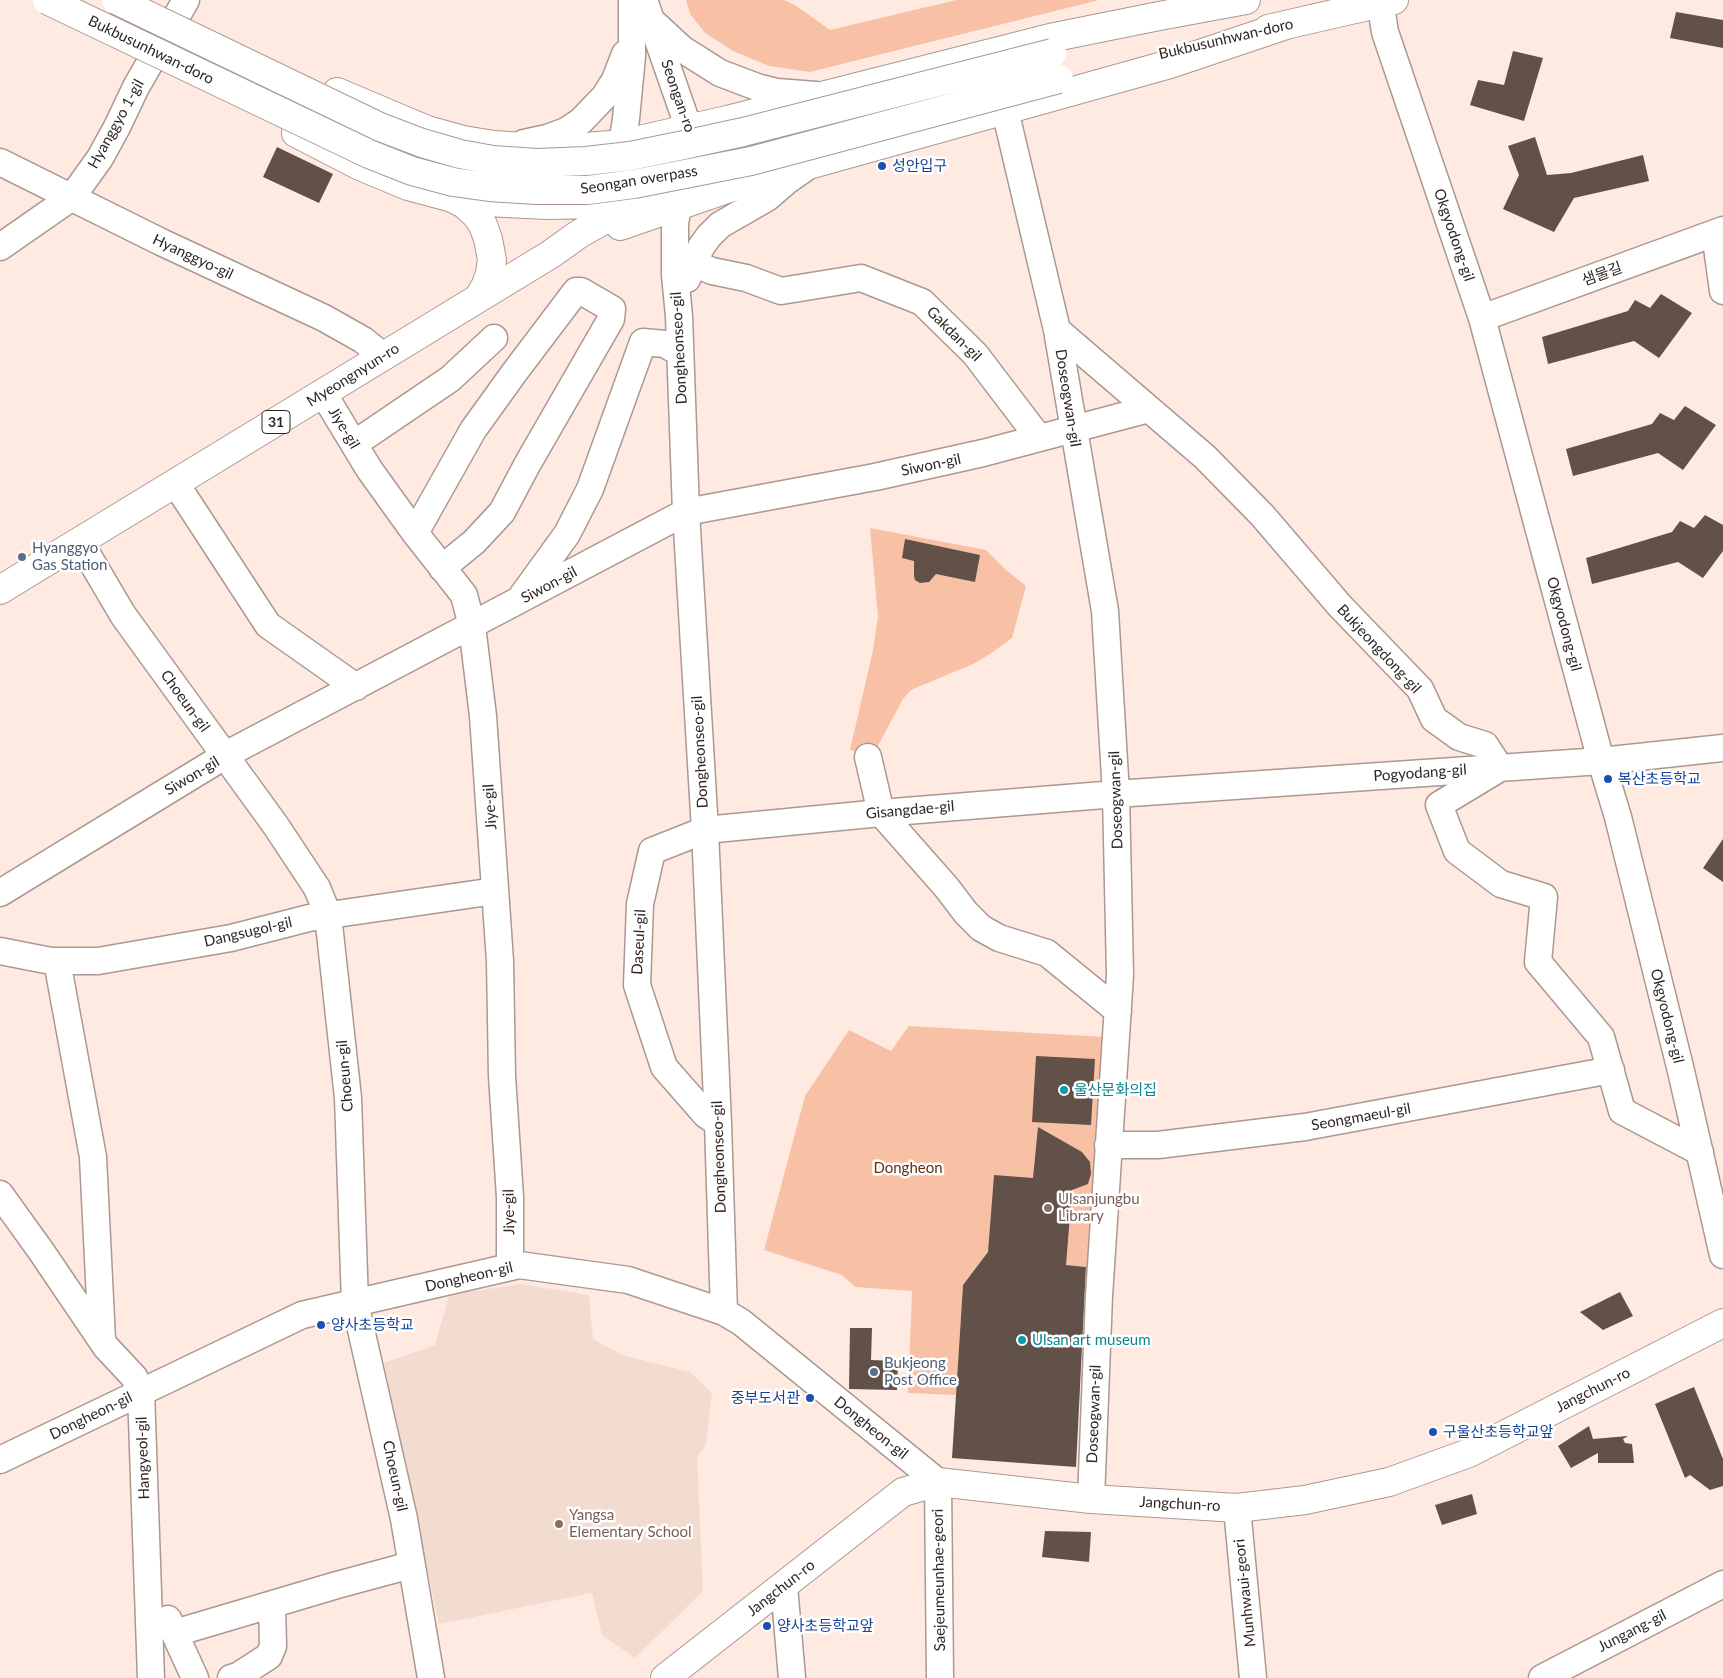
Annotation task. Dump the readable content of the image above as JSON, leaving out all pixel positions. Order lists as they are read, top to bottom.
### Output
{
  "streets": {
    "main road": [
      "Bukbusunhwan-doro",
      "Seongan overpass",
      "Myeongnyun-ro",
      "31",
      "Jangchun-ro"
    ],
    "street": [
      "Seongan-ro",
      "Hyanggyo 1-gil",
      "Okgyodong-gil",
      "Hyanggyo-gil",
      "샘물길",
      "Gakdan-gil",
      "Dongheonseo-gil",
      "Doseogwan-gil",
      "Jiye-gil",
      "Siwon-gil",
      "Bukjeongdong-gil",
      "Choeun-gil",
      "Pogyodang-gil",
      "Gisangdae-gil",
      "Dangsugol-gil",
      "Daseul-gil",
      "Seongmaeul-gil",
      "Dongheon-gil",
      "Hangyeol-gil",
      "Saejeumeunhae-geori",
      "Munhwaui-geori",
      "Jungang-gil"
    ]
  },
  "crossings": [
    ["Bukbusunhwan-doro", "Seongan overpass"],
    ["Bukbusunhwan-doro", "Okgyodong-gil"],
    ["Seongan-ro", "Dongheonseo-gil"],
    ["Hyanggyo 1-gil", "Hyanggyo-gil"],
    ["Okgyodong-gil", "샘물길"],
    ["Okgyodong-gil", "Pogyodang-gil"],
    ["Hyanggyo-gil", "Myeongnyun-ro"],
    ["Gakdan-gil", "Siwon-gil"],
    ["Dongheonseo-gil", "Siwon-gil"],
    ["Dongheonseo-gil", "Gisangdae-gil"],
    ["Dongheonseo-gil", "Daseul-gil"],
    ["Dongheonseo-gil", "Dongheon-gil"],
    ["Myeongnyun-ro", "Jiye-gil"],
    ["Myeongnyun-ro", "Choeun-gil"],
    ["Doseogwan-gil", "Siwon-gil"],
    ["Doseogwan-gil", "Bukjeongdong-gil"],
    ["Doseogwan-gil", "Pogyodang-gil"],
    ["Doseogwan-gil", "Gisangdae-gil"],
    ["Doseogwan-gil", "Seongmaeul-gil"],
    ["Doseogwan-gil", "Jangchun-ro"],
    ["Jiye-gil", "Siwon-gil"],
    ["Jiye-gil", "Dangsugol-gil"],
    ["Jiye-gil", "Dongheon-gil"],
    ["Siwon-gil", "Bukjeongdong-gil"],
    ["Siwon-gil", "Choeun-gil"],
    ["Bukjeongdong-gil", "Pogyodang-gil"],
    ["Choeun-gil", "Dangsugol-gil"],
    ["Choeun-gil", "Dongheon-gil"],
    ["Pogyodang-gil", "Gisangdae-gil"],
    ["Gisangdae-gil", "Daseul-gil"],
    ["Dongheon-gil", "Jangchun-ro"],
    ["Dongheon-gil", "Hangyeol-gil"],
    ["Dongheon-gil", "Saejeumeunhae-geori"],
    ["Jangchun-ro", "Saejeumeunhae-geori"],
    ["Jangchun-ro", "Munhwaui-geori"]
  ],
  "parks": ["Dongheon"],
  "places": [
    "성안입구",
    "Hyanggyo Gas Station",
    "복산초등학교",
    "울산문화의집",
    "Ulsanjungbu Library",
    "양사초등학교",
    "Ulsan art museum",
    "Bukjeong Post Office",
    "중부도서관",
    "구울산초등학교앞",
    "Yangsa Elementary School",
    "양사초등학교앞"
  ]
}
